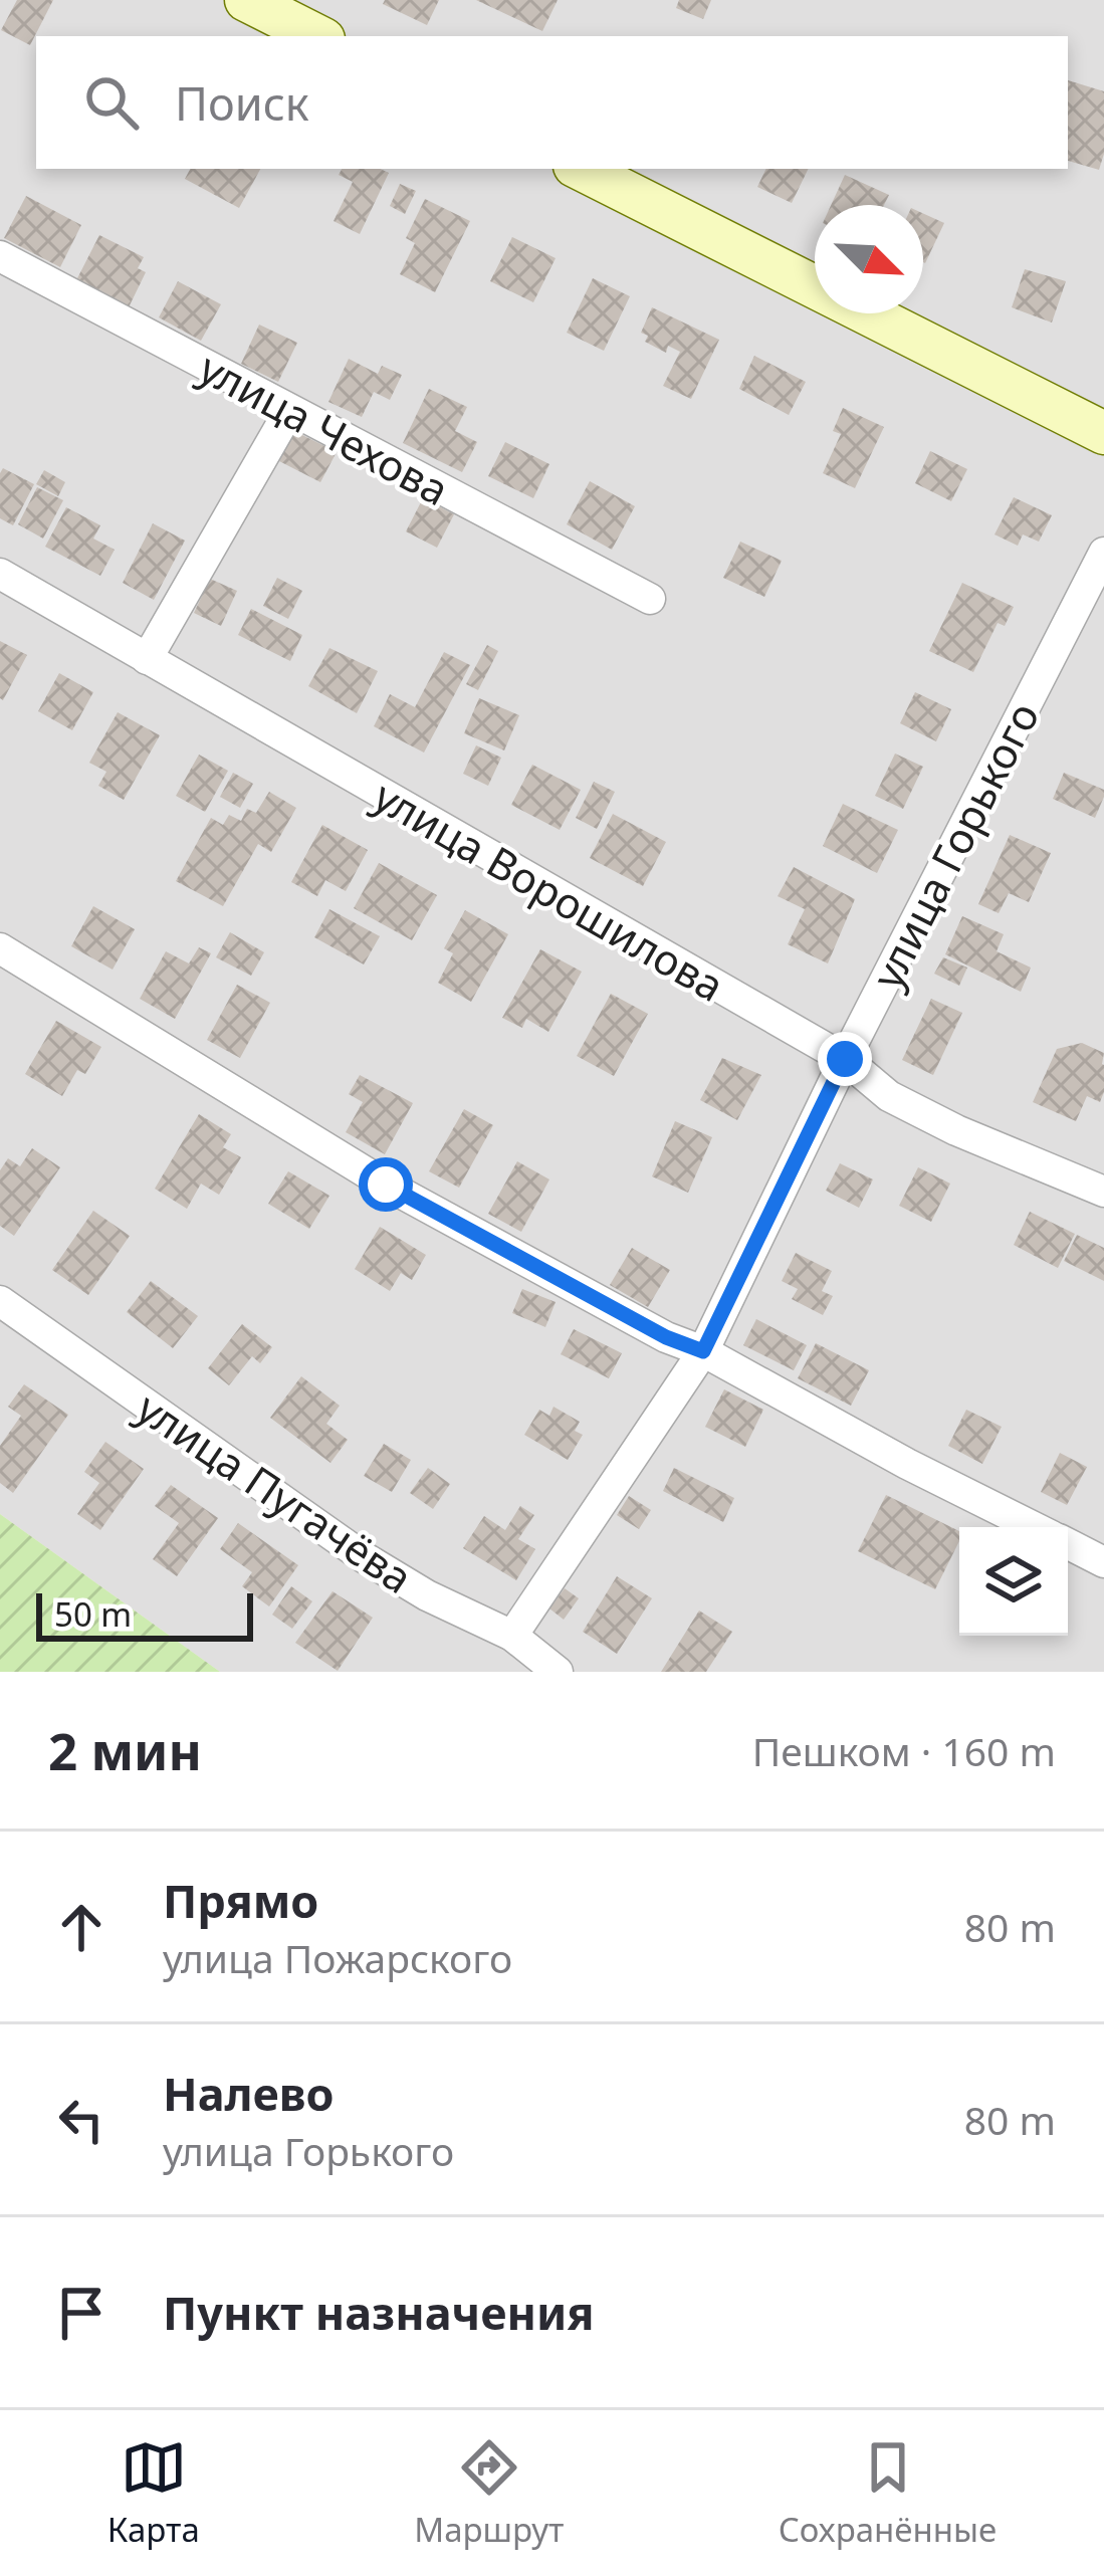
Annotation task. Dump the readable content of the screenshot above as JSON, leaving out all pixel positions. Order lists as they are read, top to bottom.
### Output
{
  "streets": {
    "street": [
      "улица Чехова",
      "улица Горького",
      "улица Ворошилова",
      "улица Пугачёва"
    ]
  },
  "crossings": [
    ["улица Горького", "улица Ворошилова"],
    ["улица Горького", "улица Пугачёва"]
  ],
  "scale_bar": "50 m",
  "north": "bottom right",
  "page": {
    "search": "Поиск",
    "scale": "50 m",
    "heading": ["2 мин", "Пешком · 160 m"],
    "list": [
      ["Прямо", "улица Пожарского", "80 m"],
      ["Налево", "улица Горького", "80 m"],
      "Пункт назначения"
    ],
    "nav": ["Карта", "Маршрут", "Сохранённые"]
  }
}
